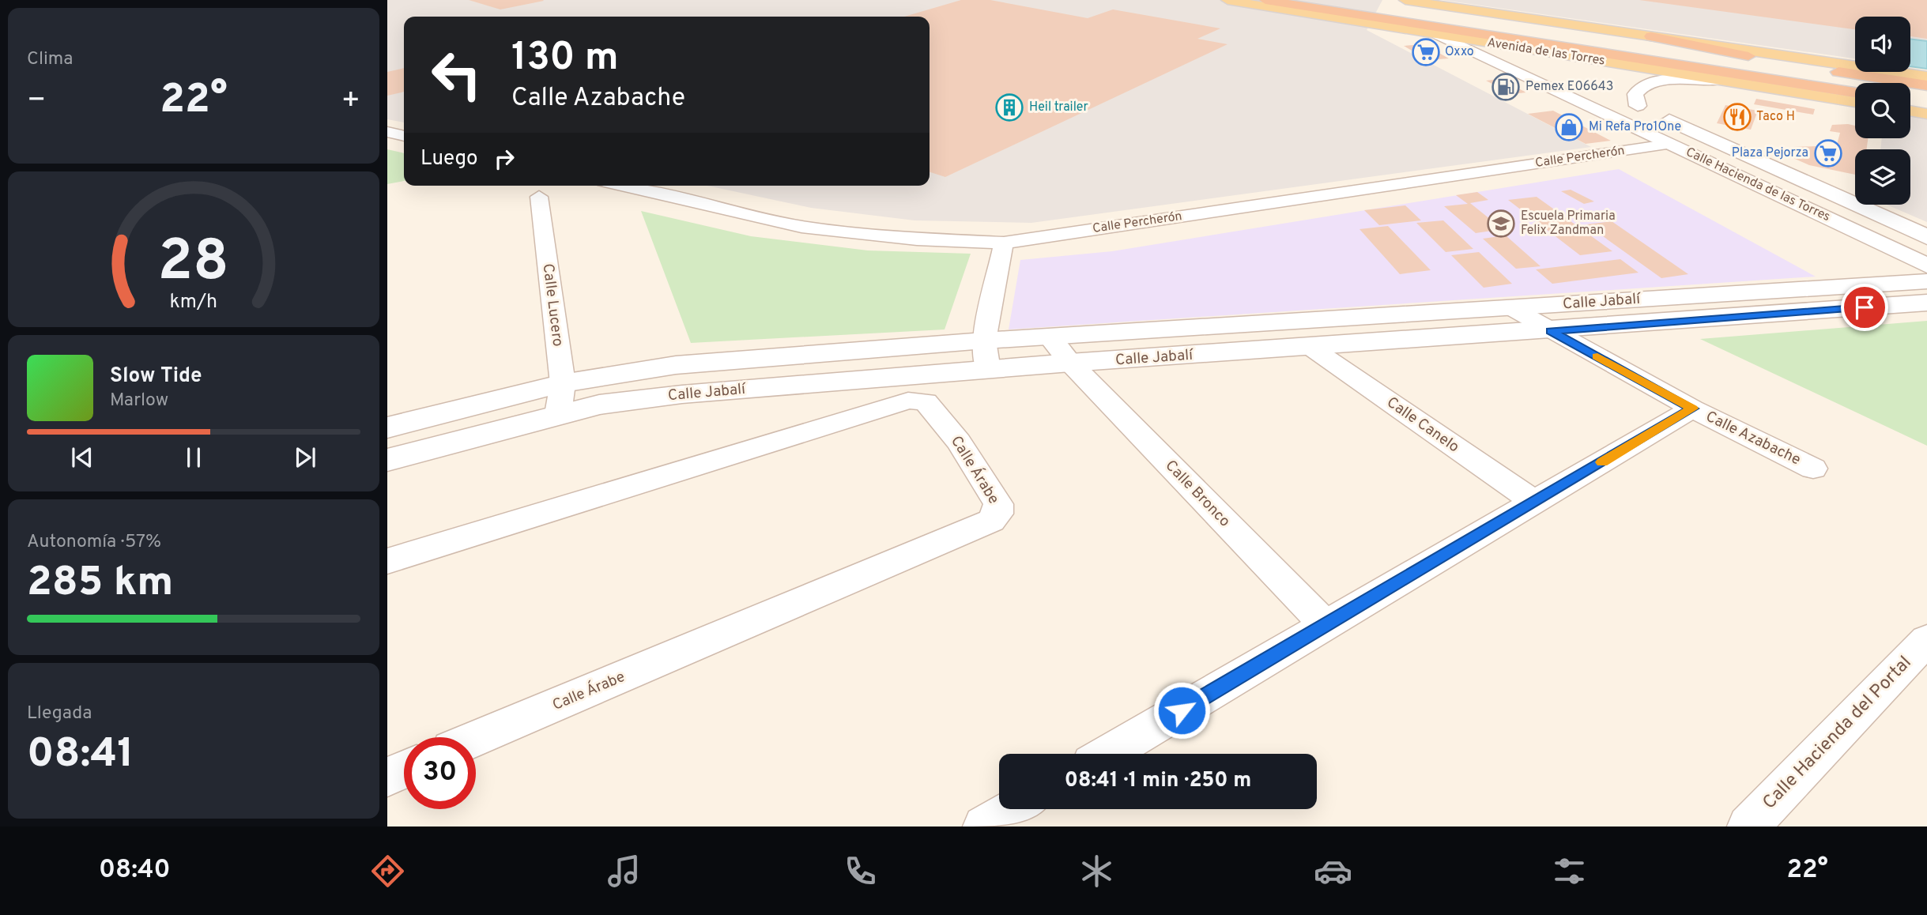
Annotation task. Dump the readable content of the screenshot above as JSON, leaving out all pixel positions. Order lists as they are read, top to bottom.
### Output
{
  "streets": {
    "highway": ["Avenida de las Torres"],
    "street": [
      "Calle Percherón",
      "Calle Hacienda de las Torres",
      "Calle Jabalí",
      "Calle Lucero",
      "Calle Canelo",
      "Calle Azabache",
      "Calle Árabe",
      "Calle Bronco",
      "Calle Hacienda del Portal"
    ]
  },
  "crossings": [
    ["Avenida de las Torres", "Calle Hacienda de las Torres"],
    ["Calle Percherón", "Calle Hacienda de las Torres"],
    ["Calle Jabalí", "Calle Lucero"],
    ["Calle Jabalí", "Calle Canelo"],
    ["Calle Jabalí", "Calle Azabache"],
    ["Calle Jabalí", "Calle Bronco"],
    ["Calle Canelo", "Calle Azabache"],
    ["Calle Azabache", "Calle Bronco"]
  ],
  "places": {
    "supermarket": ["Oxxo", "Plaza Pejorza"],
    "fuel station": ["Pemex E06643"],
    "building": ["Heil trailer"],
    "restaurant": ["Taco H"],
    "shop": ["Mi Refa Pro1One"],
    "school or university": ["Escuela Primaria Felix Zandman"]
  },
  "page": {
    "tile": [
      "Clima",
      ["Autonomía · 57%", "285 km"],
      ["Llegada", "08:41"]
    ],
    "turn": ["130 m", "Calle Azabache"],
    "heat": ["−", "22°", "+"],
    "then": "Luego",
    "song": ["Slow Tide", "Marlow"],
    "limit": "30",
    "trip": "08:41 · 1 min · 250 m",
    "tabs": ["08:40", "22°"],
    "gauge": ["28", "km/h"]
  }
}
